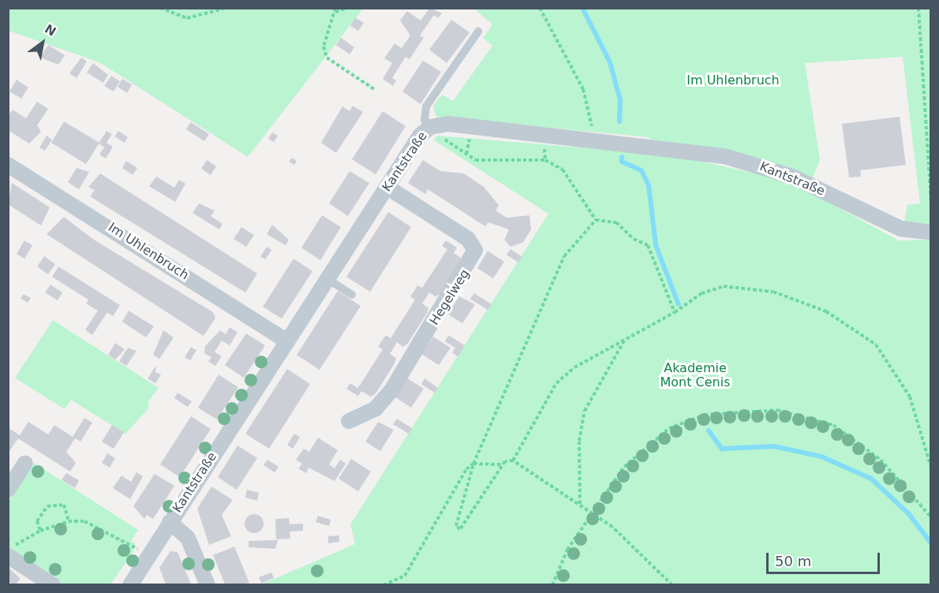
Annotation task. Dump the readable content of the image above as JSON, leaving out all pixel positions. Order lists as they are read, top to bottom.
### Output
{
  "streets": {
    "street": ["Kantstraße", "Im Uhlenbruch", "Hegelweg"]
  },
  "crossings": [
    ["Kantstraße", "Im Uhlenbruch"],
    ["Kantstraße", "Hegelweg"]
  ],
  "parks": ["Im Uhlenbruch", "Akademie Mont Cenis"],
  "scale_bar": "50 m",
  "north": "top right"
}
